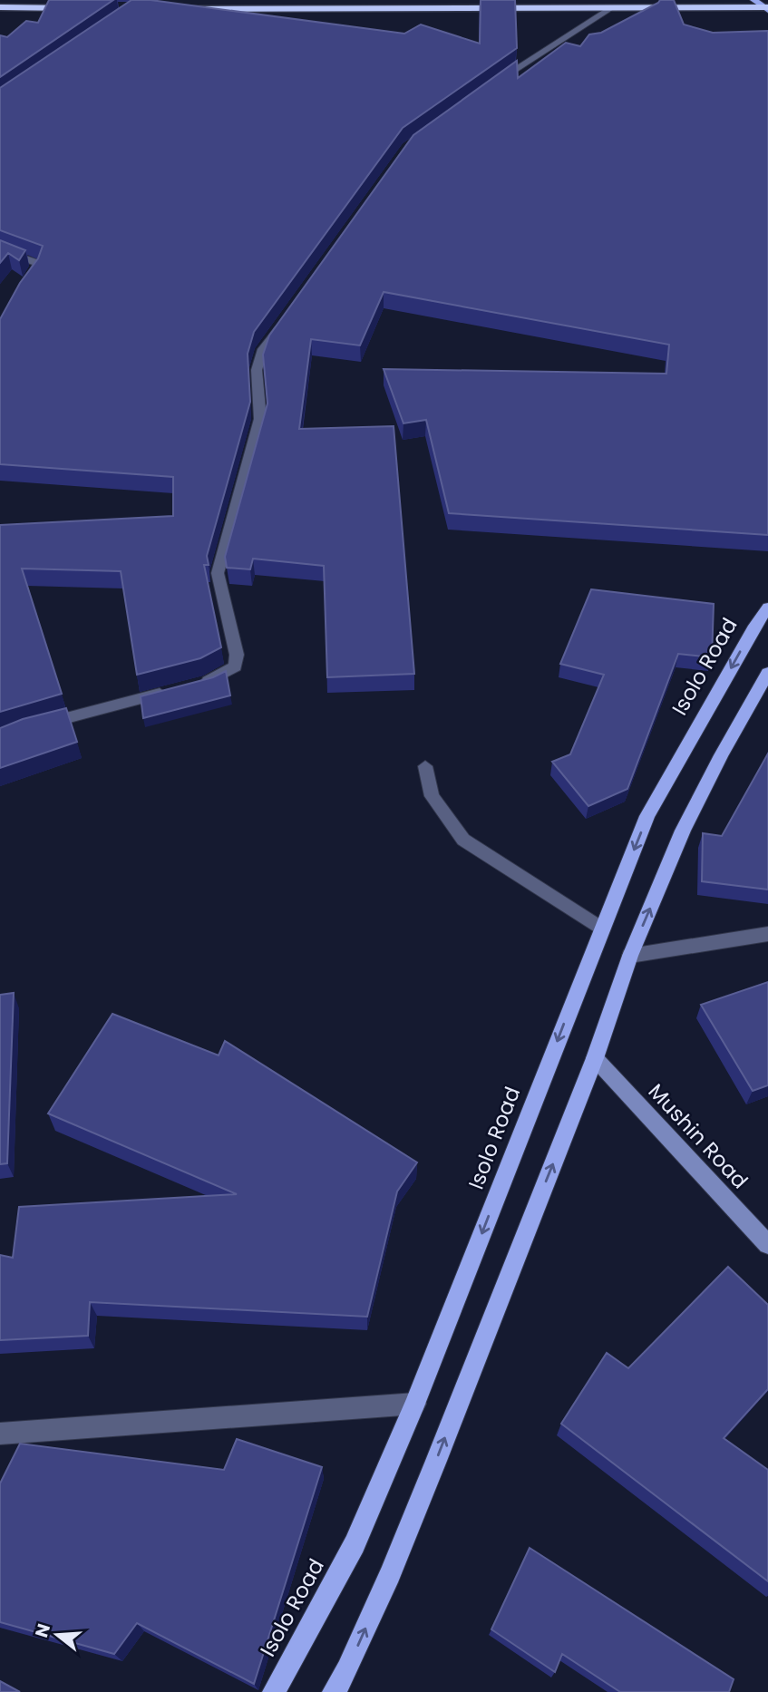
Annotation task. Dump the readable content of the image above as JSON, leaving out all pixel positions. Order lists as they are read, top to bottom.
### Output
{
  "streets": {
    "main road": ["Isolo Road", "Mushin Road"]
  },
  "north": "left"
}
